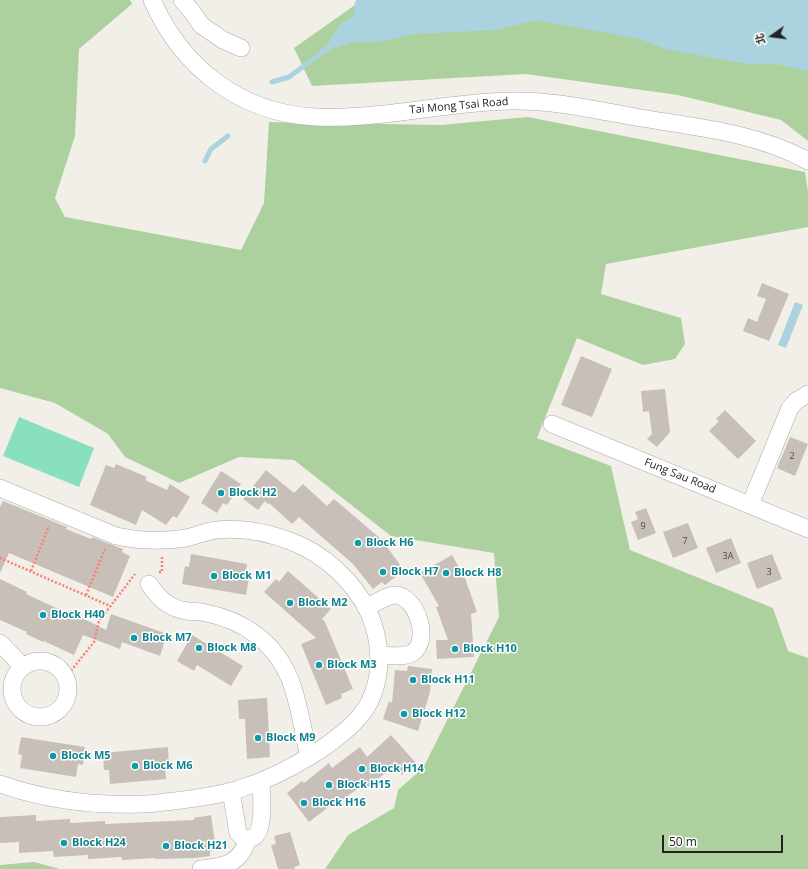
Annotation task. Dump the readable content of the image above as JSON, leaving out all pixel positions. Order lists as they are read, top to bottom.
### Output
{
  "streets": {
    "street": ["Tai Mong Tsai Road", "Fung Sau Road"]
  },
  "places": [
    "Block H2",
    "Block H6",
    "Block H7",
    "Block H8",
    "Block M1",
    "Block M2",
    "Block H40",
    "Block M7",
    "Block M8",
    "Block H10",
    "Block M3",
    "Block H11",
    "Block H12",
    "Block M9",
    "Block M5",
    "Block M6",
    "Block H14",
    "Block H15",
    "Block H16",
    "Block H24",
    "Block H21"
  ],
  "house_numbers": [
    "2",
    "9",
    "7",
    "3A",
    "3"
  ],
  "scale_bar": "50 m",
  "north": "left"
}
